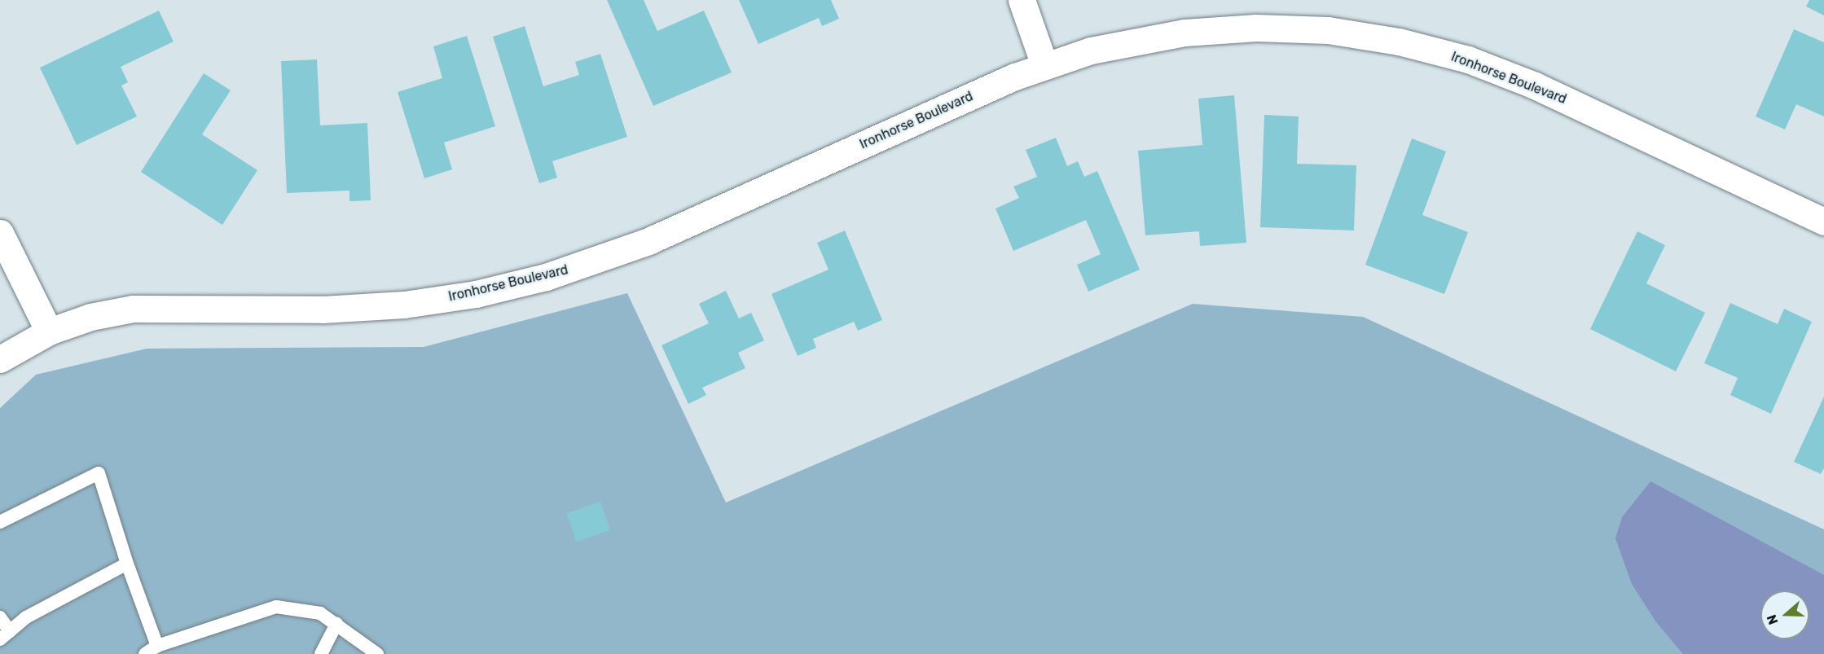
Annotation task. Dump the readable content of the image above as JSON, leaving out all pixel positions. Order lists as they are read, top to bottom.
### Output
{
  "streets": {
    "street": ["Ironhorse Boulevard"]
  },
  "north": "left"
}
